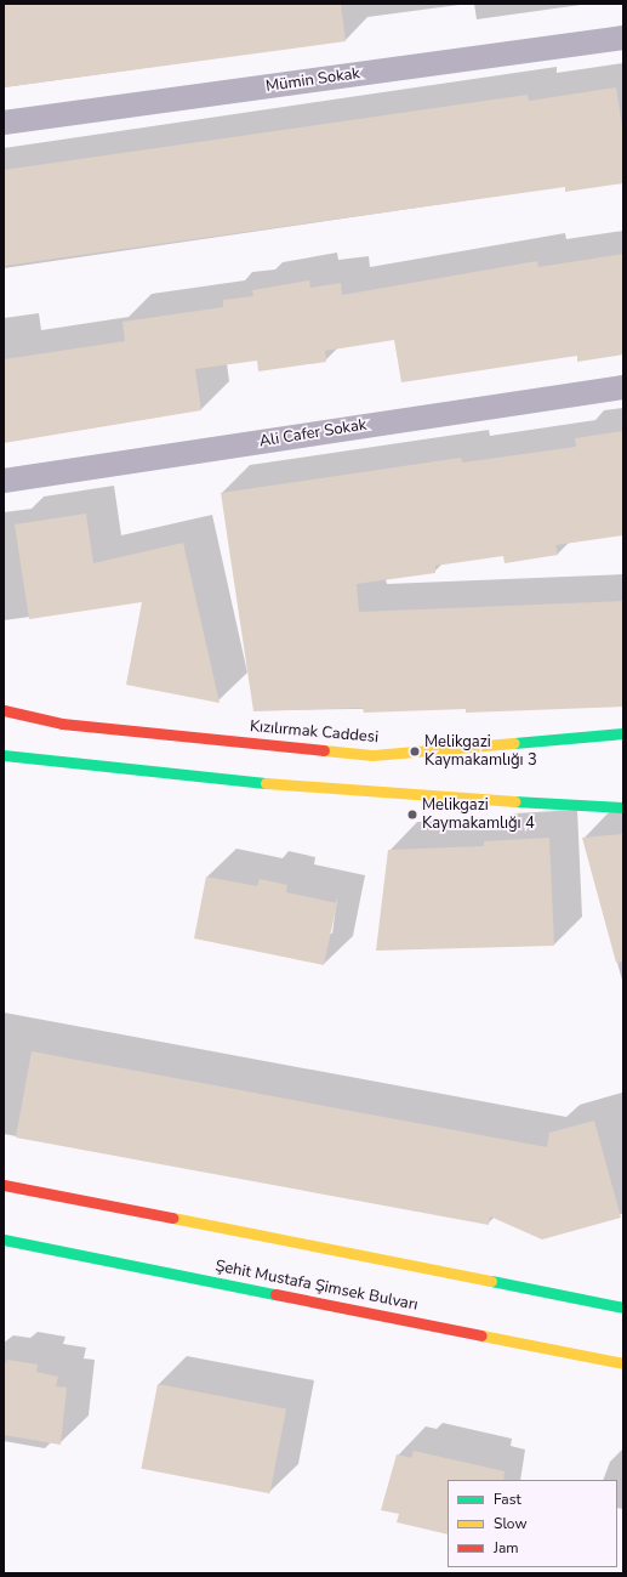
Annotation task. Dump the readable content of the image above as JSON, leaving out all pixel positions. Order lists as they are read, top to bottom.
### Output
{
  "streets": {
    "main road": ["Kızılırmak Caddesi", "Şehit Mustafa Şimsek Bulvarı"],
    "street": ["Mümin Sokak", "Ali Cafer Sokak"]
  },
  "places": ["Melikgazi Kaymakamlığı 3", "Melikgazi Kaymakamlığı 4"],
  "legend": ["Fast", "Slow", "Jam"]
}
